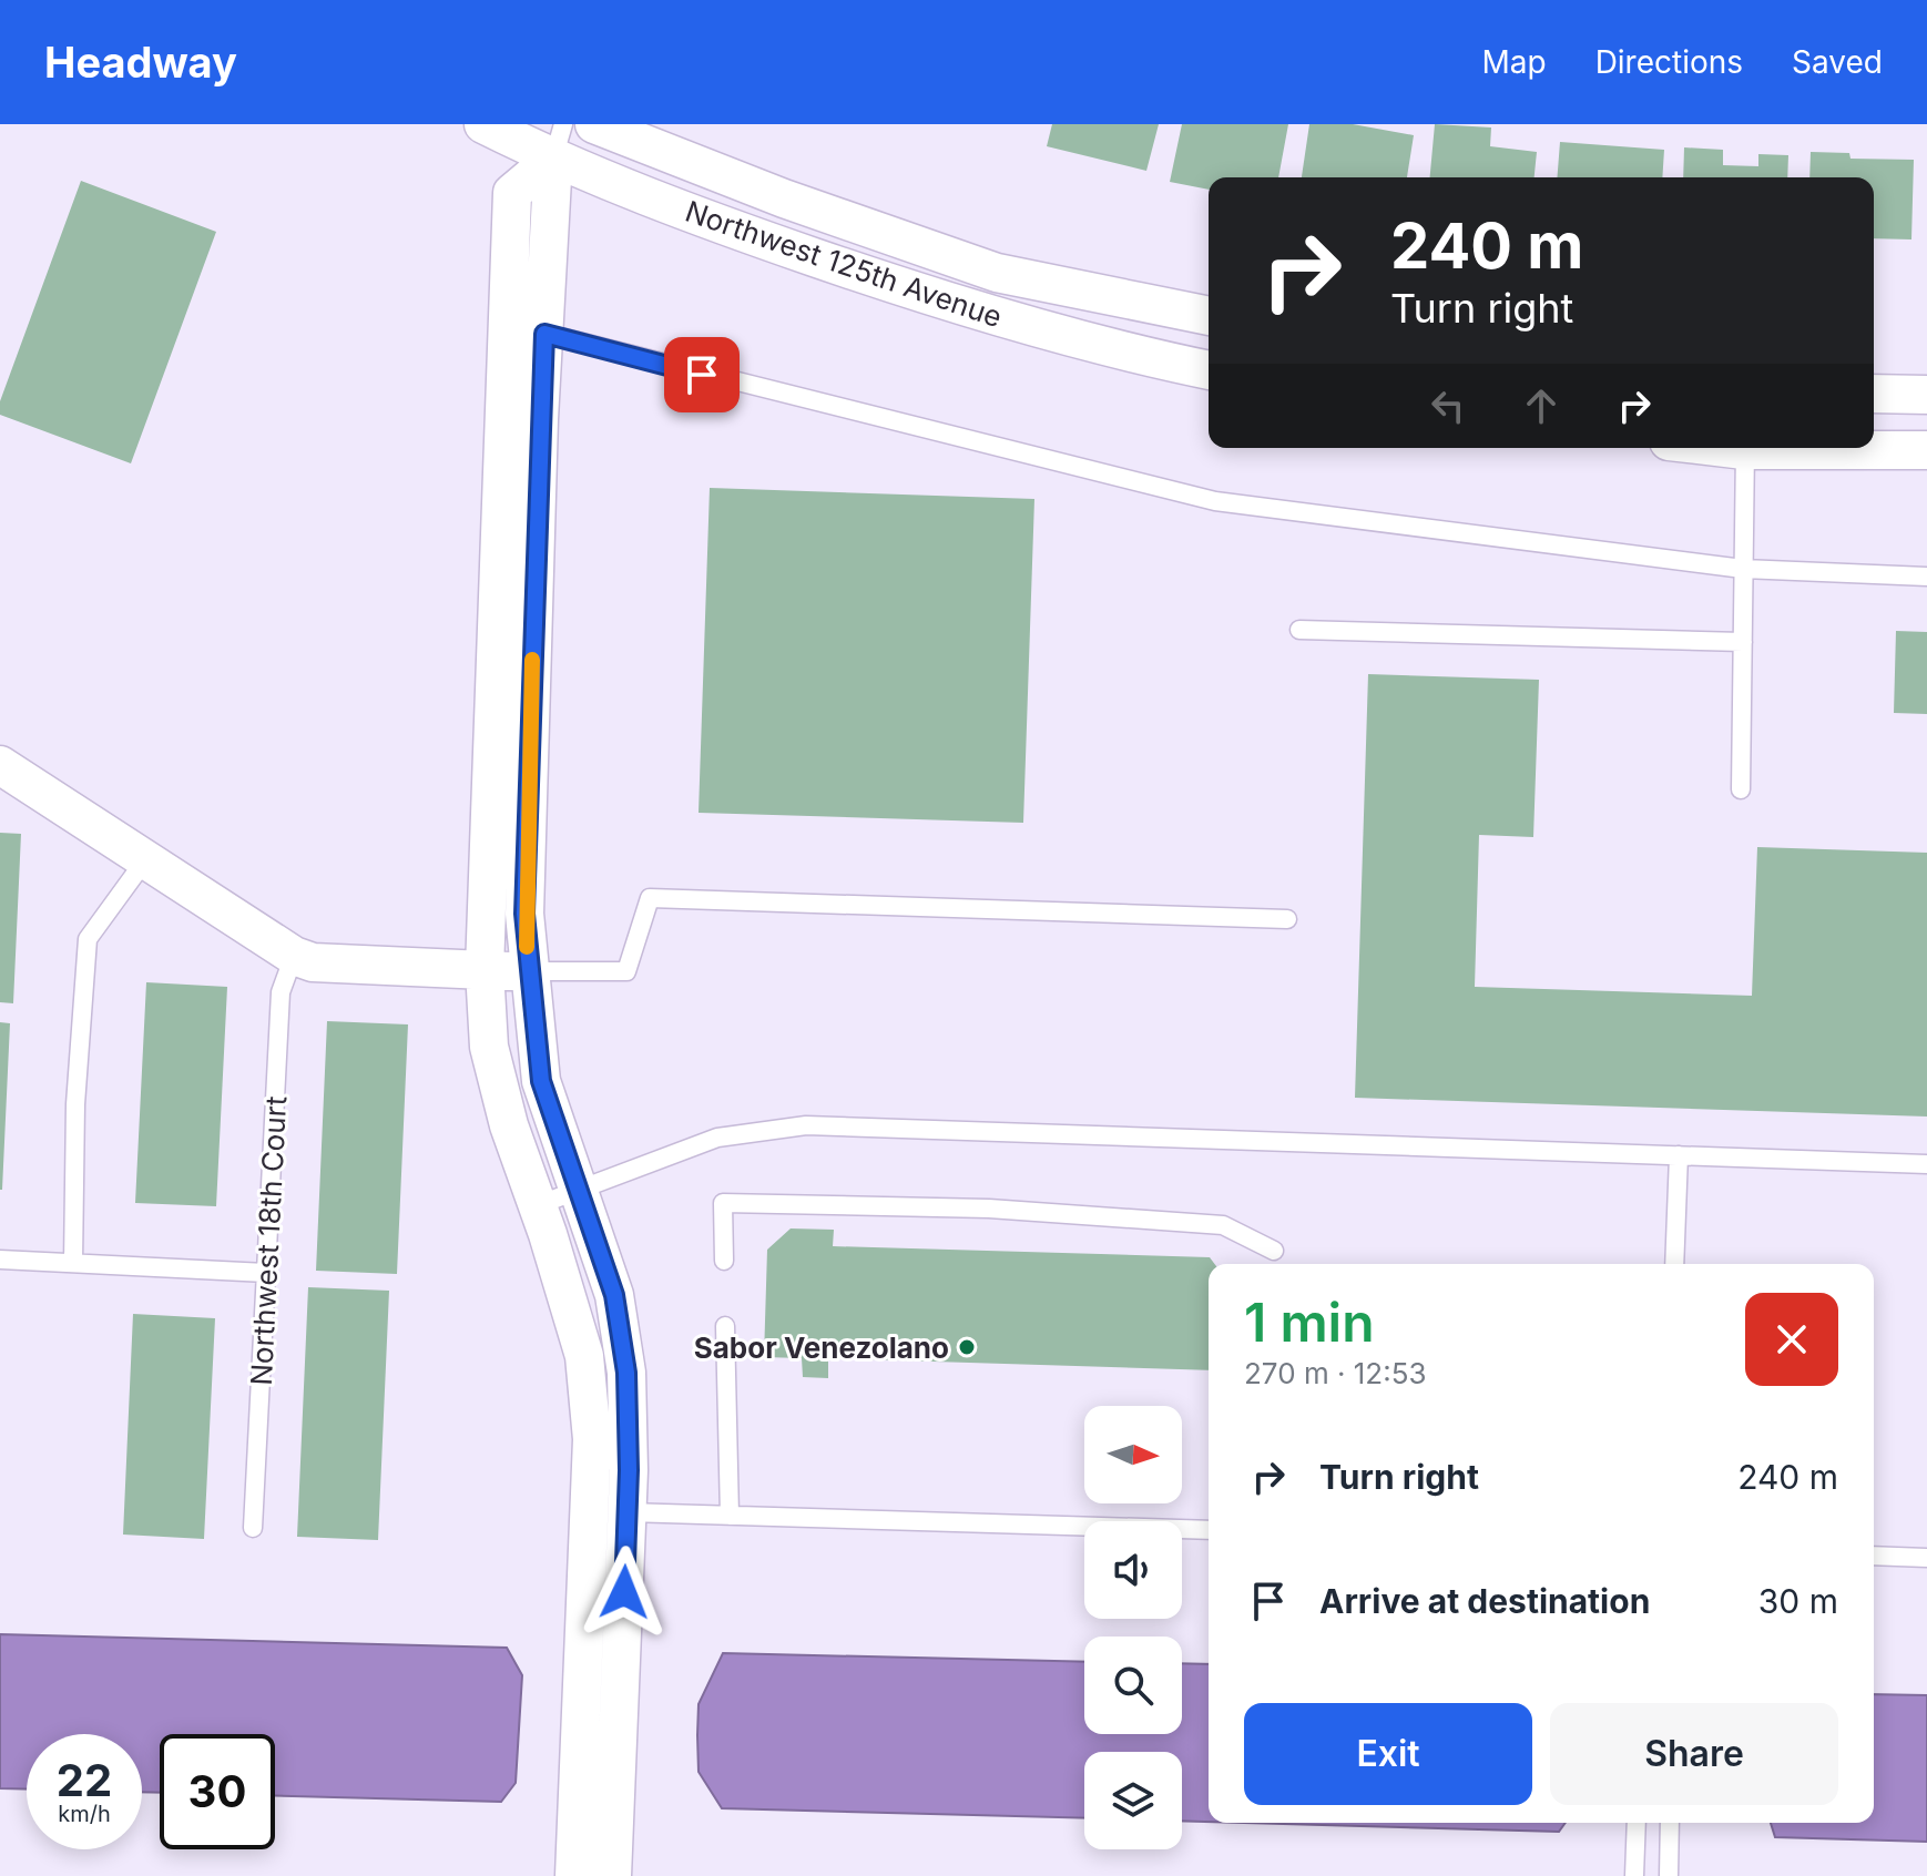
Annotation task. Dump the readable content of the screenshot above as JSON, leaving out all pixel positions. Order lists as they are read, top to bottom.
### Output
{
  "streets": {
    "street": ["Northwest 125th Avenue"],
    "lane": ["Northwest 18th Court"]
  },
  "places": ["Sabor Venezolano"],
  "north": "right",
  "page": {
    "header": "Headway",
    "nav": ["Map", "Directions", "Saved"],
    "turn": ["240 m", "Turn right"],
    "heading": ["1 min", "270 m · 12:53"],
    "list": [
      {
        "name": "Turn right",
        "value": "240 m"
      },
      {
        "name": "Arrive at destination",
        "value": "30 m"
      }
    ],
    "buttons": ["Exit", "Share"],
    "speed": "22 km/h",
    "limit": "30"
  }
}
